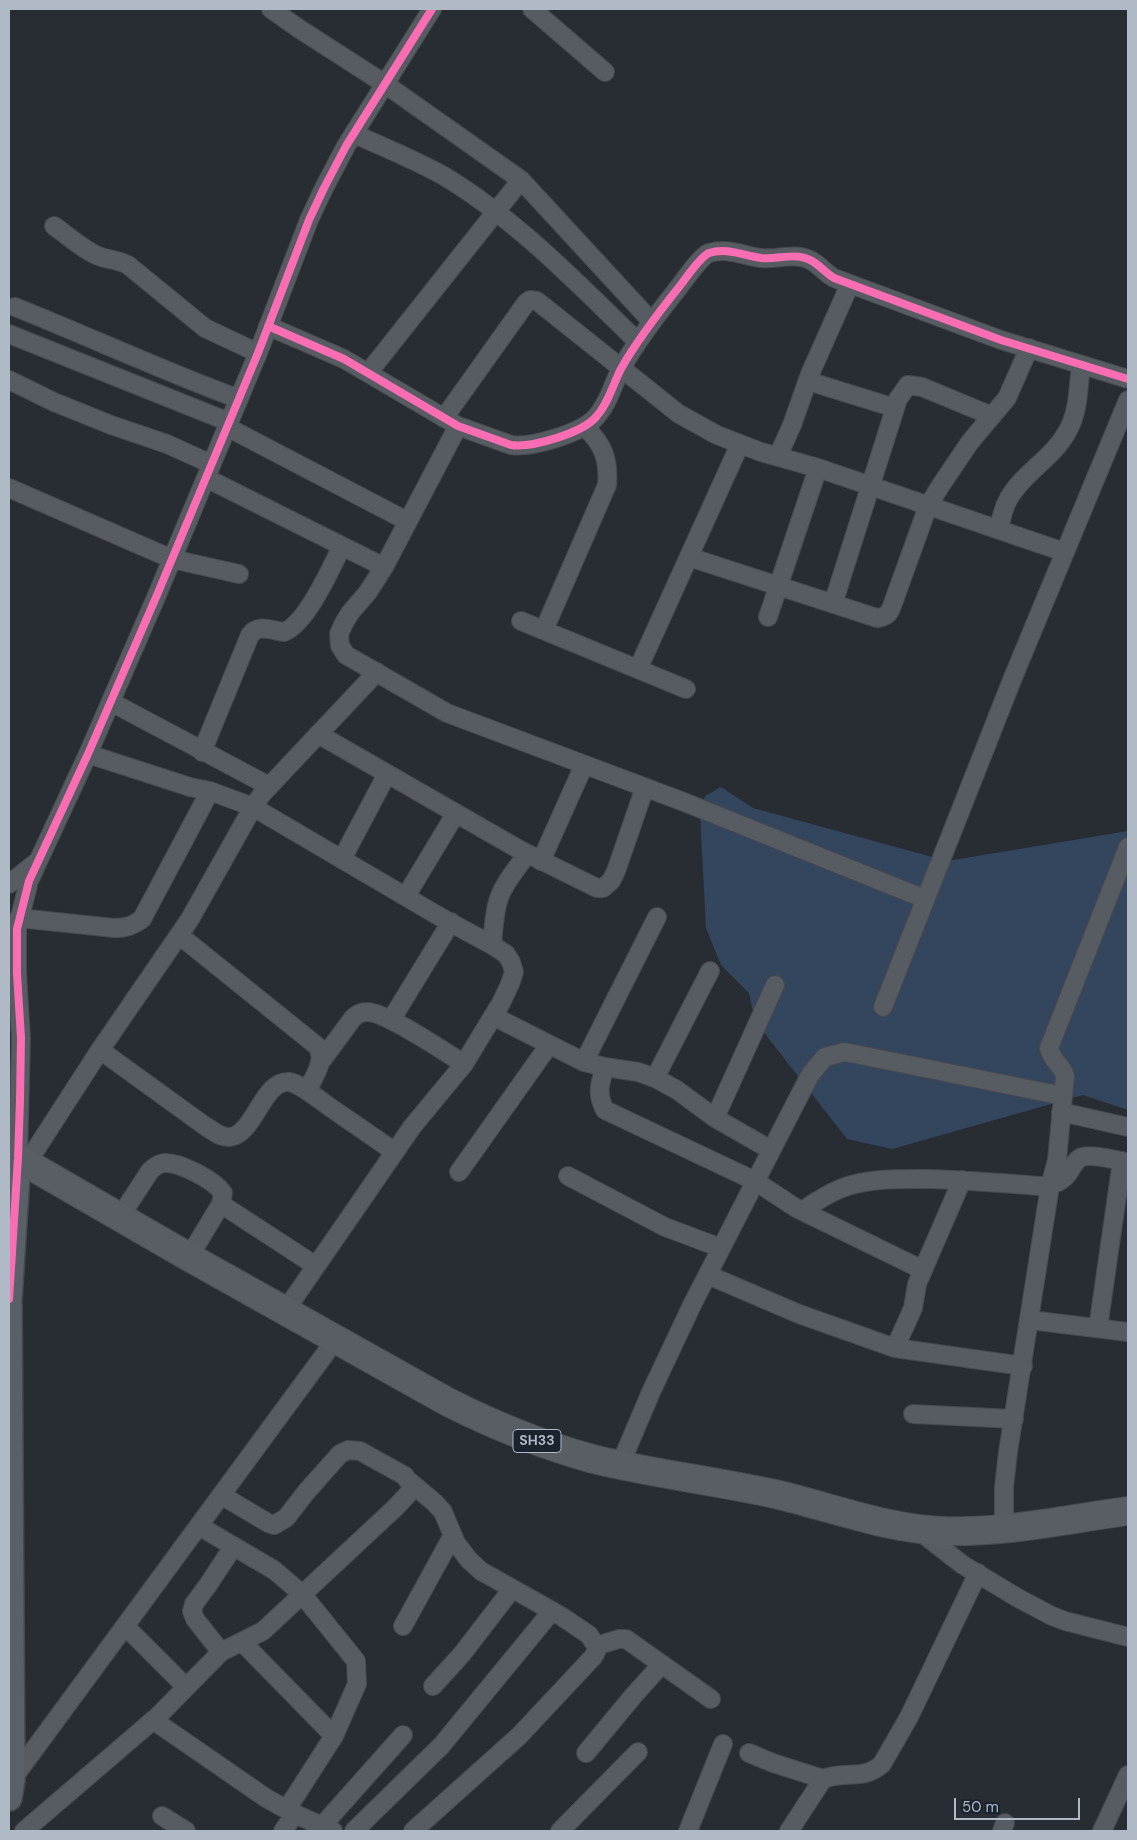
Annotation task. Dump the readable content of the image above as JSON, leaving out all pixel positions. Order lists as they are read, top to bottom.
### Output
{
  "streets": {
    "main road": ["SH33"]
  },
  "scale_bar": "50 m"
}
